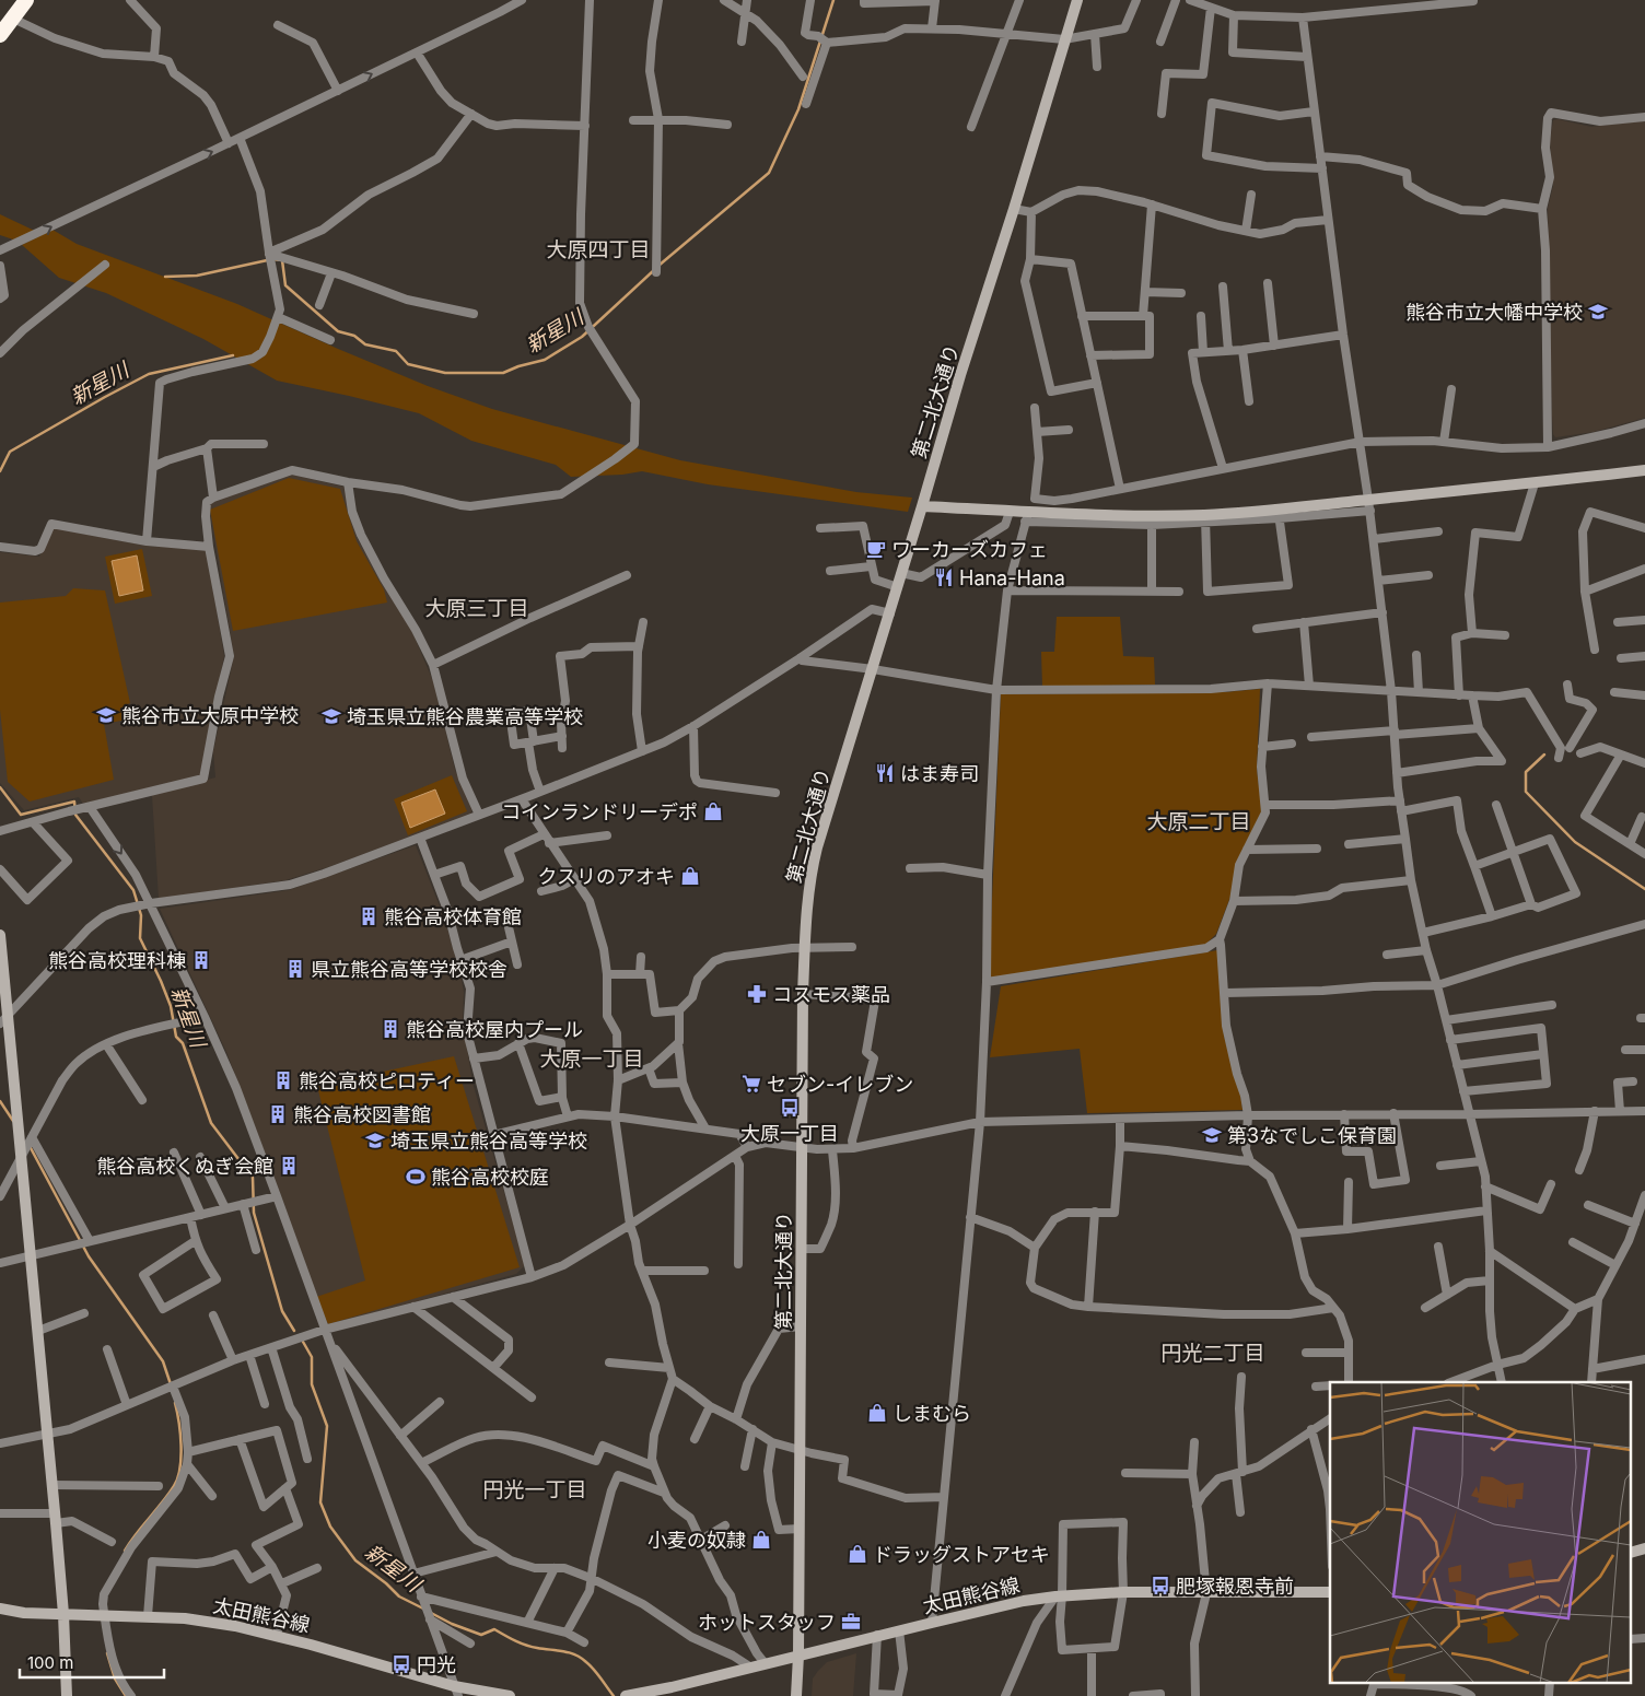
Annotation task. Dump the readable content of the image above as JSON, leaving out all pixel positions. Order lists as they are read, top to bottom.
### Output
{
  "streets": {
    "street": ["第二北大通り", "太田熊谷線"]
  },
  "crossings": [
    ["第二北大通り", "太田熊谷線"]
  ],
  "districts": [
    "大原四丁目",
    "大原三丁目",
    "大原二丁目",
    "大原一丁目",
    "円光二丁目",
    "円光一丁目"
  ],
  "water": ["新星川"],
  "places": {
    "school or university": [
      "熊谷市立大幡中学校",
      "熊谷市立大原中学校",
      "埼玉県立熊谷農業高等学校",
      "第3なでしこ保育園",
      "埼玉県立熊谷高等学校"
    ],
    "cafe": ["ワーカーズカフェ"],
    "restaurant": ["Hana-Hana", "はま寿司"],
    "shop": [
      "コインランドリーデポ",
      "クスリのアオキ",
      "しまむら",
      "小麦の奴隷",
      "ドラッグストアセキ"
    ],
    "building": [
      "熊谷高校体育館",
      "熊谷高校理科棟",
      "県立熊谷高等学校校舎",
      "熊谷高校屋内プール",
      "熊谷高校ピロティー",
      "熊谷高校図書館",
      "熊谷高校くぬぎ会館"
    ],
    "pharmacy": ["コスモス薬品"],
    "supermarket": ["セブン-イレブン"],
    "bus stop": ["大原一丁目", "肥塚報恩寺前", "円光"],
    "sports": ["熊谷高校校庭"],
    "office": ["ホットスタッフ"]
  },
  "scale_bar": "100 m"
}
